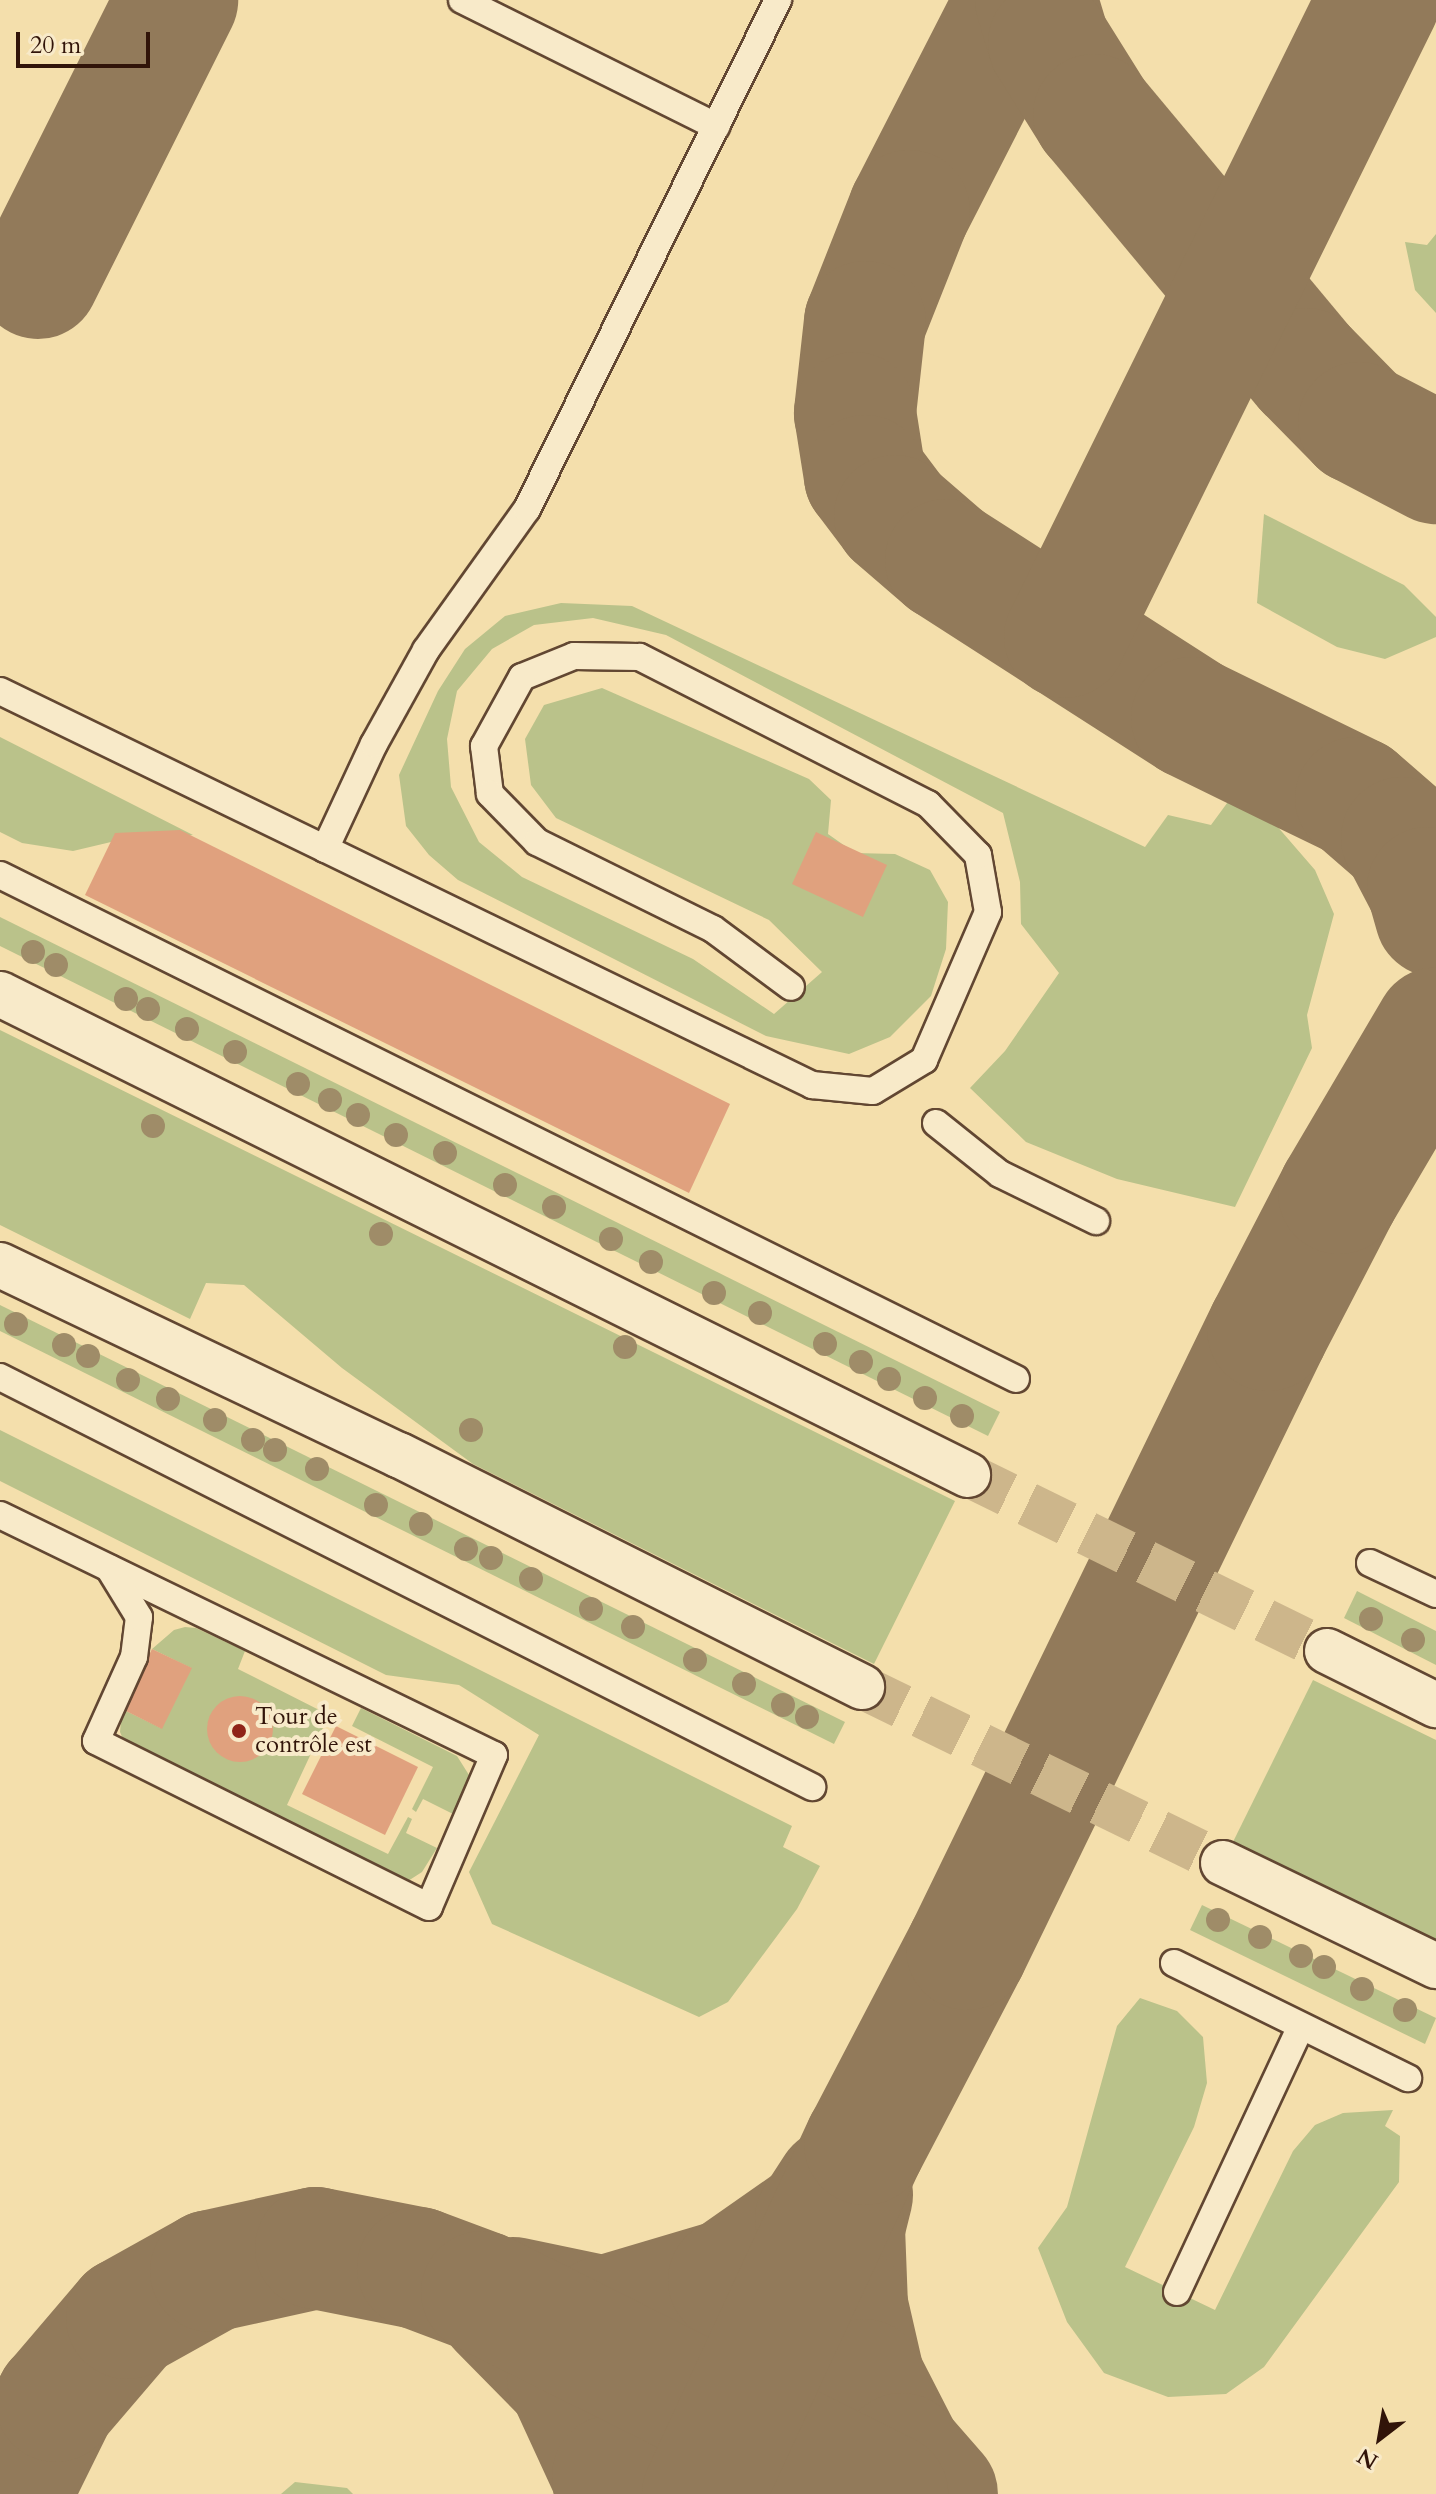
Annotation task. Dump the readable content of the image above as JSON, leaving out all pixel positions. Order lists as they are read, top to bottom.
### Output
{
  "places": ["Tour de contrôle est"],
  "scale_bar": "20 m",
  "north": "bottom left"
}
